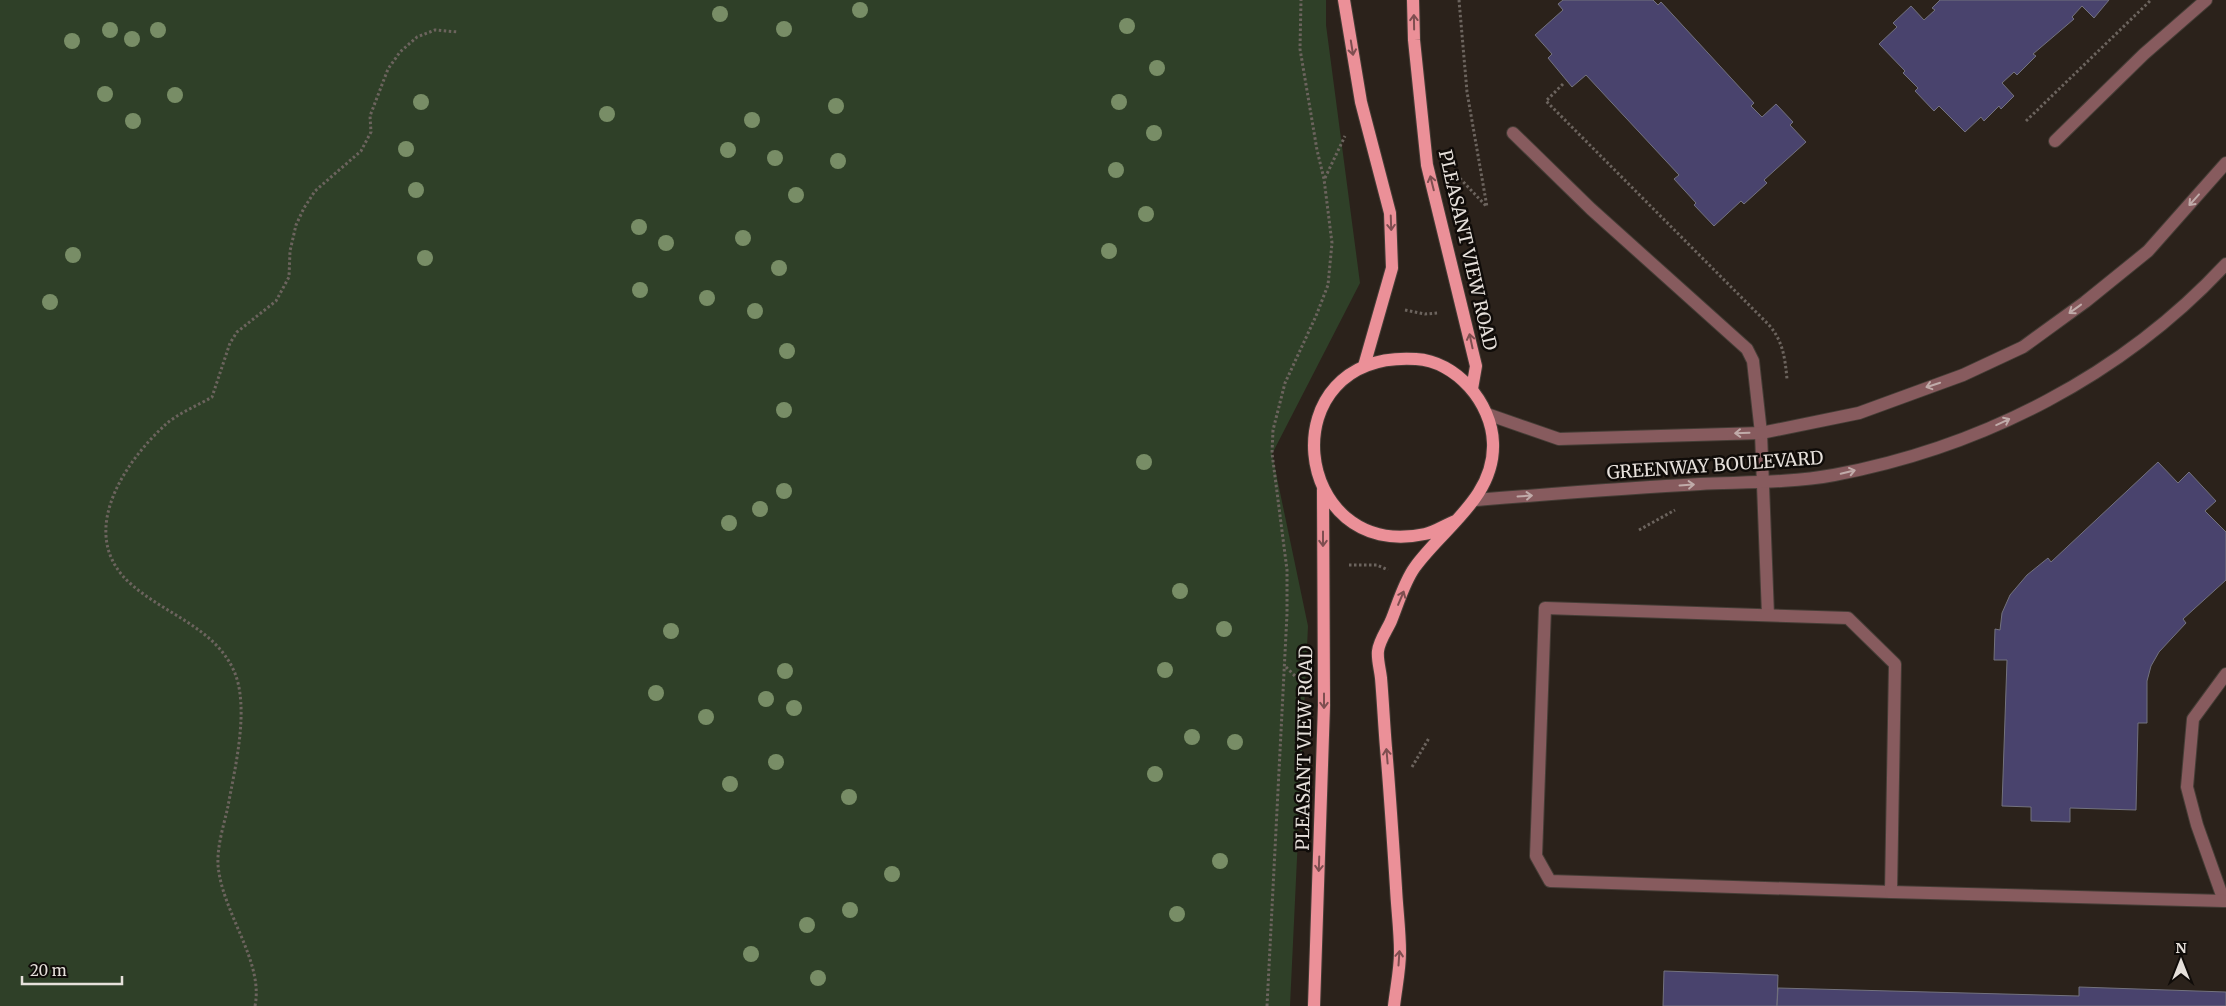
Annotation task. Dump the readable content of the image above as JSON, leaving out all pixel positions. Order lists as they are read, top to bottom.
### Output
{
  "streets": {
    "main road": ["PLEASANT VIEW ROAD"],
    "street": ["GREENWAY BOULEVARD"]
  },
  "scale_bar": "20 m",
  "north": "top"
}
